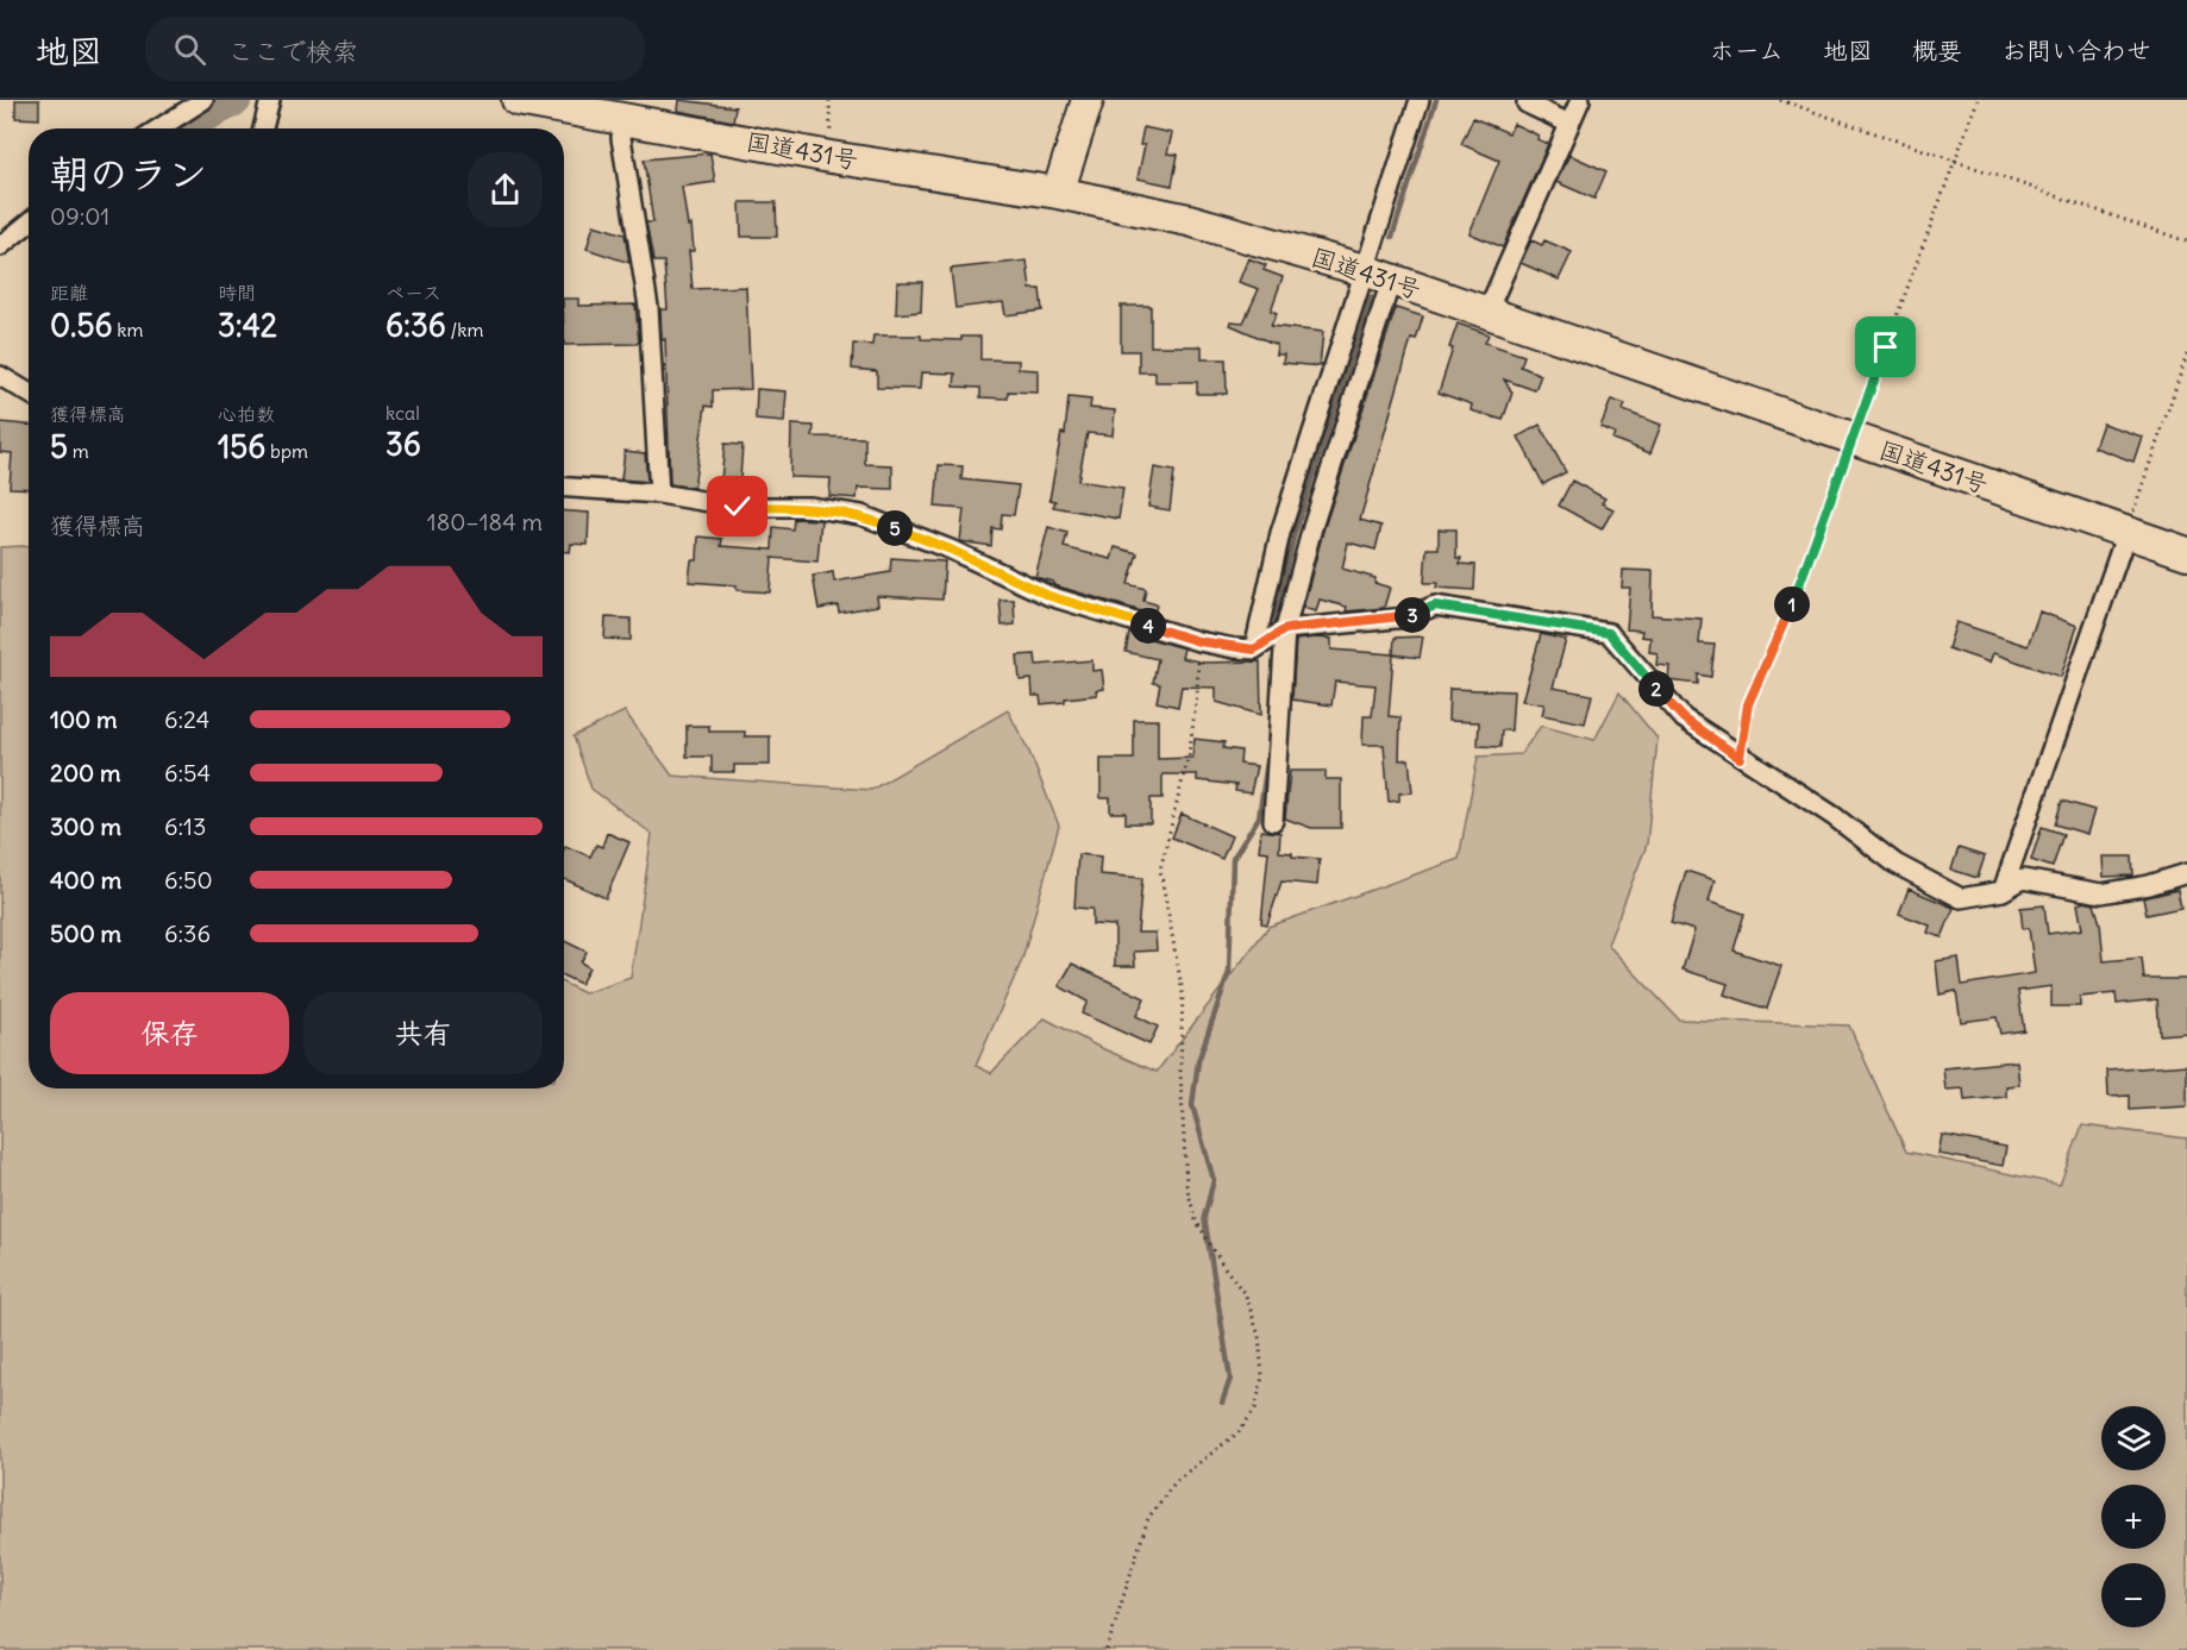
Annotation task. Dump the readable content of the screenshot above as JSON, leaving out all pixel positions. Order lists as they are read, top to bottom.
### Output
{
  "streets": {
    "highway": ["国道431号"]
  },
  "page": {
    "header": "地図",
    "search": "ここで検索",
    "nav": [
      "ホーム",
      "地図",
      "概要",
      "お問い合わせ"
    ],
    "heading": ["朝のラン", "09:01"],
    "stats": [
      ["距離", "0.56 km"],
      ["時間", "3:42"],
      ["ペース", "6:36 /km"],
      ["獲得標高", "5 m"],
      ["心拍数", "156 bpm"],
      ["kcal", "36"]
    ],
    "chart": ["獲得標高", "180–184 m"],
    "pins": [
      "5",
      "1",
      "3",
      "4",
      "2"
    ],
    "list": [
      {
        "name": "100 m",
        "note": "6:24"
      },
      {
        "name": "200 m",
        "note": "6:54"
      },
      {
        "name": "300 m",
        "note": "6:13"
      },
      {
        "name": "400 m",
        "note": "6:50"
      },
      {
        "name": "500 m",
        "note": "6:36"
      }
    ],
    "buttons": ["保存", "共有"],
    "map_buttons": ["+", "−"]
  }
}
